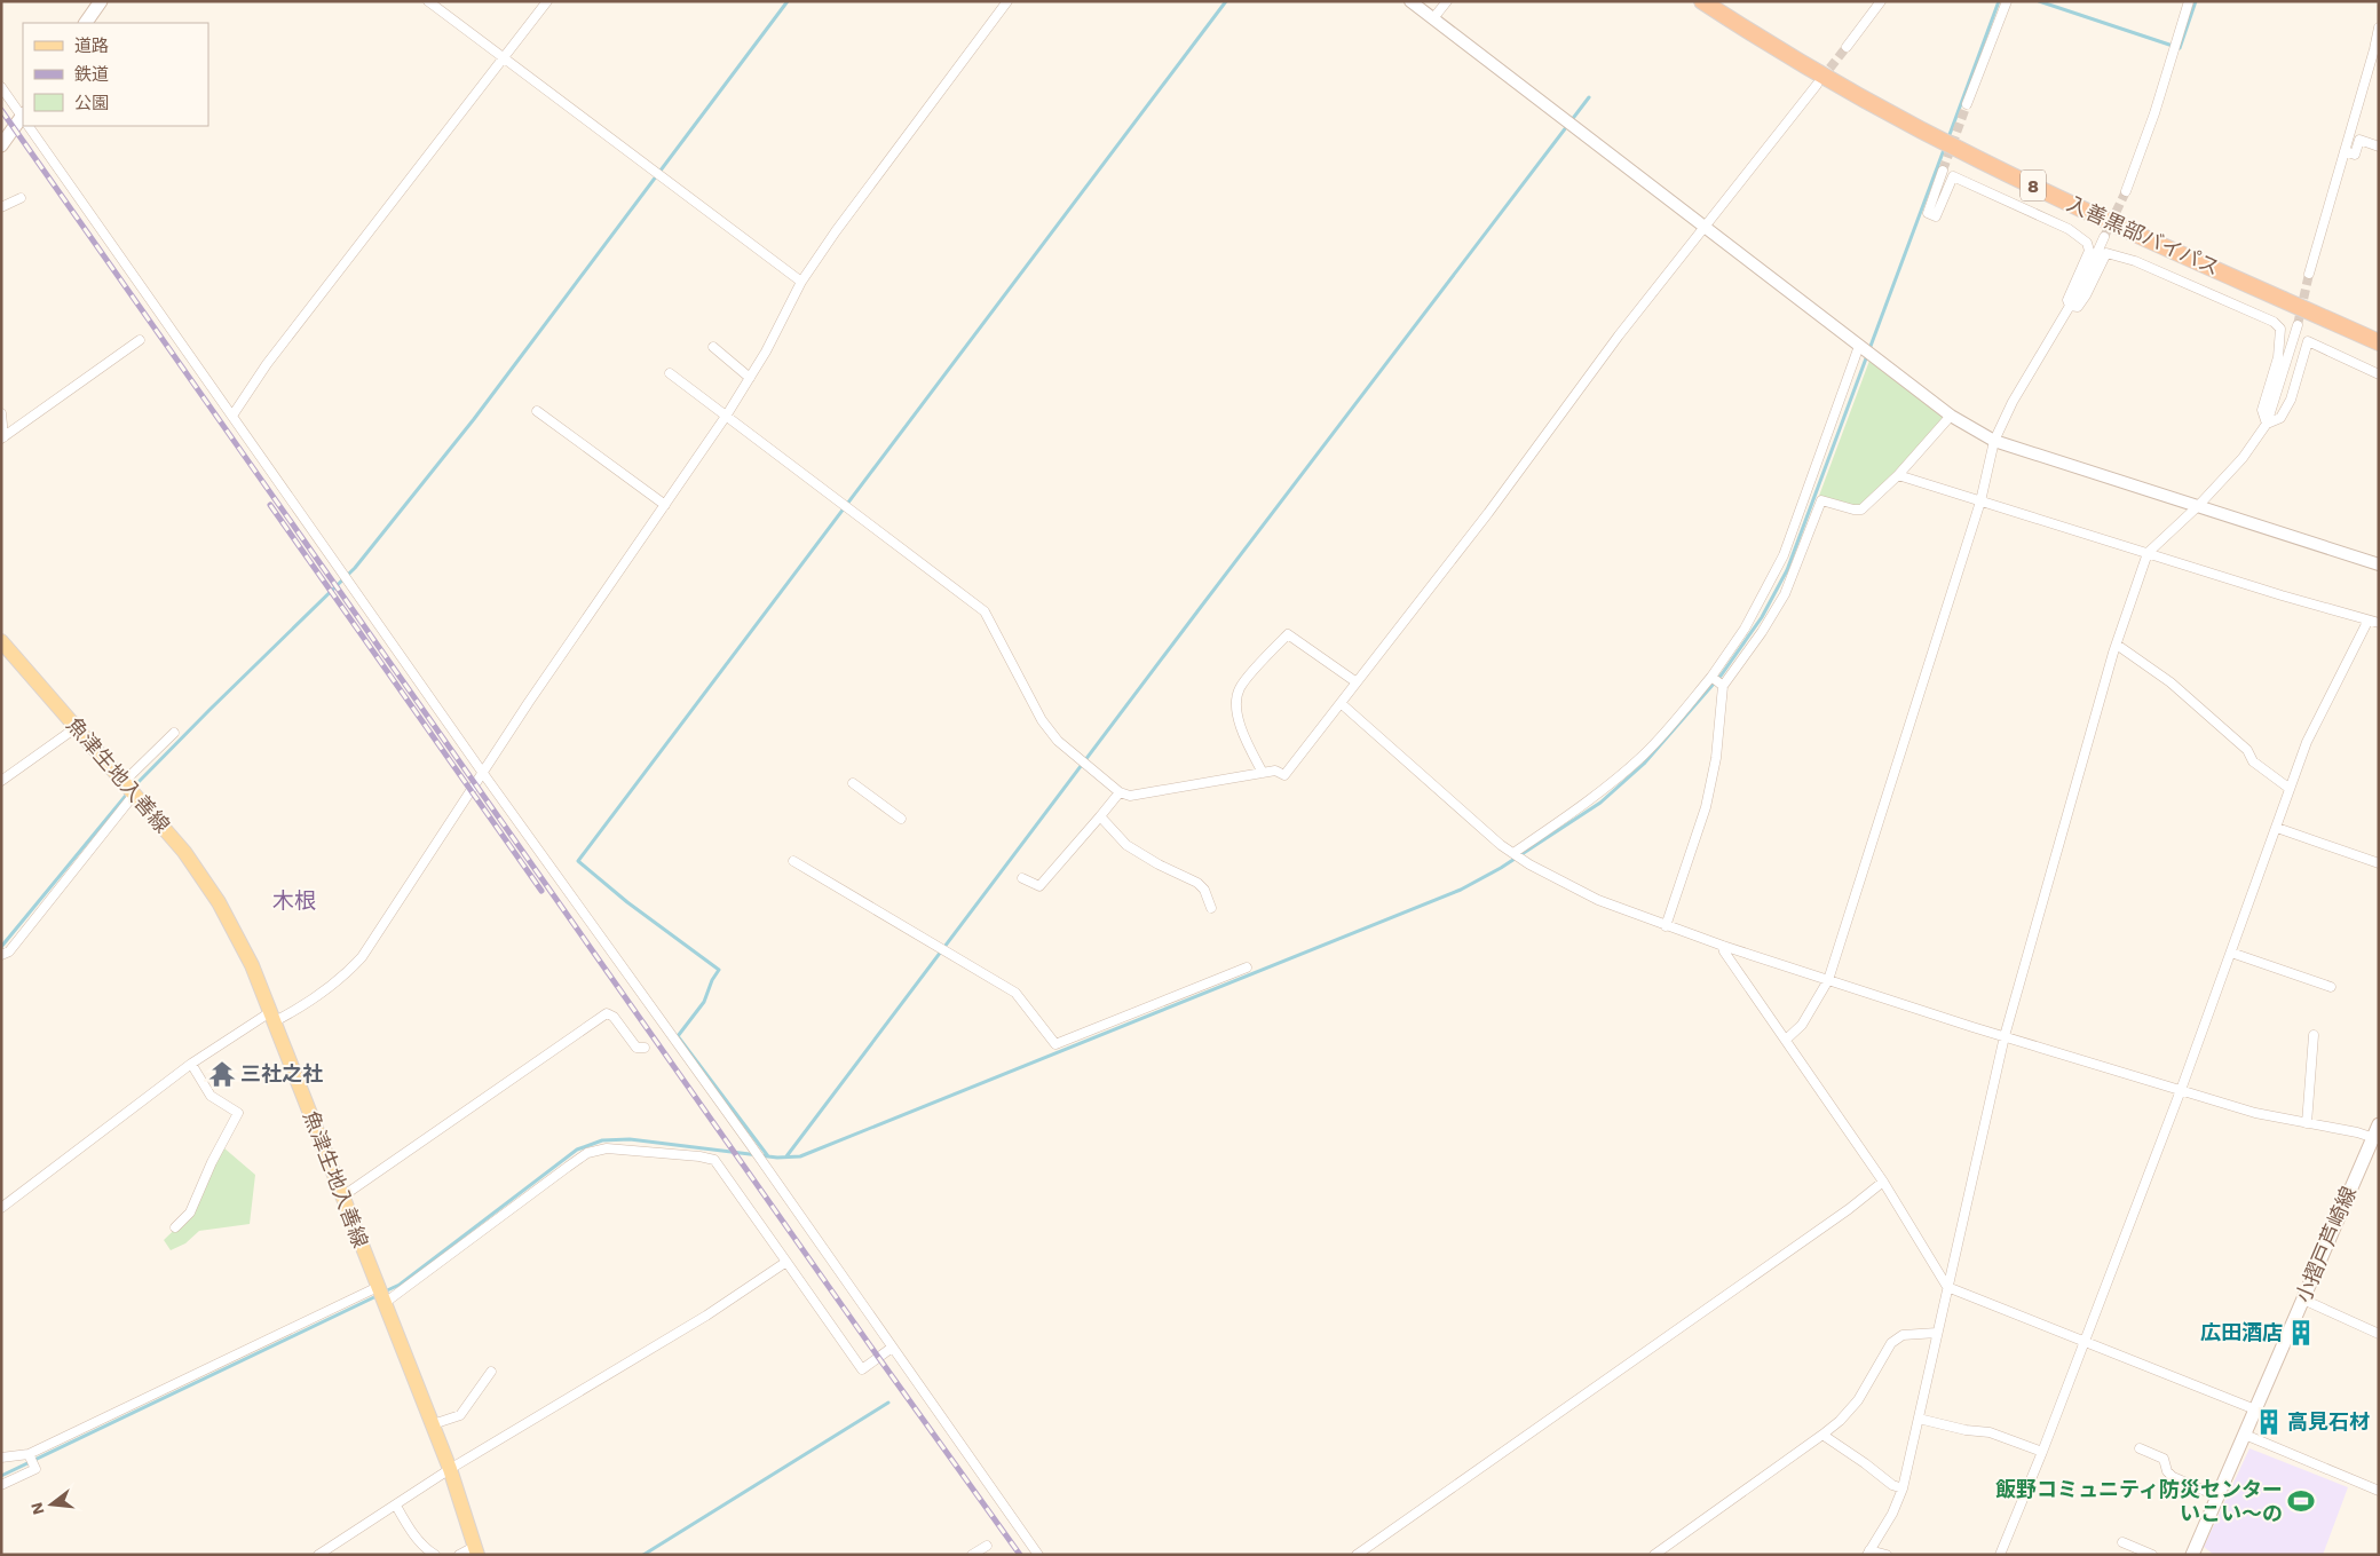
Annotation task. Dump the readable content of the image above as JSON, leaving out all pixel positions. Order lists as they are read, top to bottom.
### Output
{
  "streets": {
    "highway": ["8", "入善黒部バイパス"],
    "main road": ["魚津生地入善線", "小摺戸芦崎線"]
  },
  "districts": ["木根"],
  "places": {
    "temple": ["三社之社"],
    "building": ["広田酒店", "高見石材"],
    "sports": ["飯野コミュニティ防災センター いこい～の"]
  },
  "legend": ["道路", "鉄道", "公園"],
  "north": "left"
}
